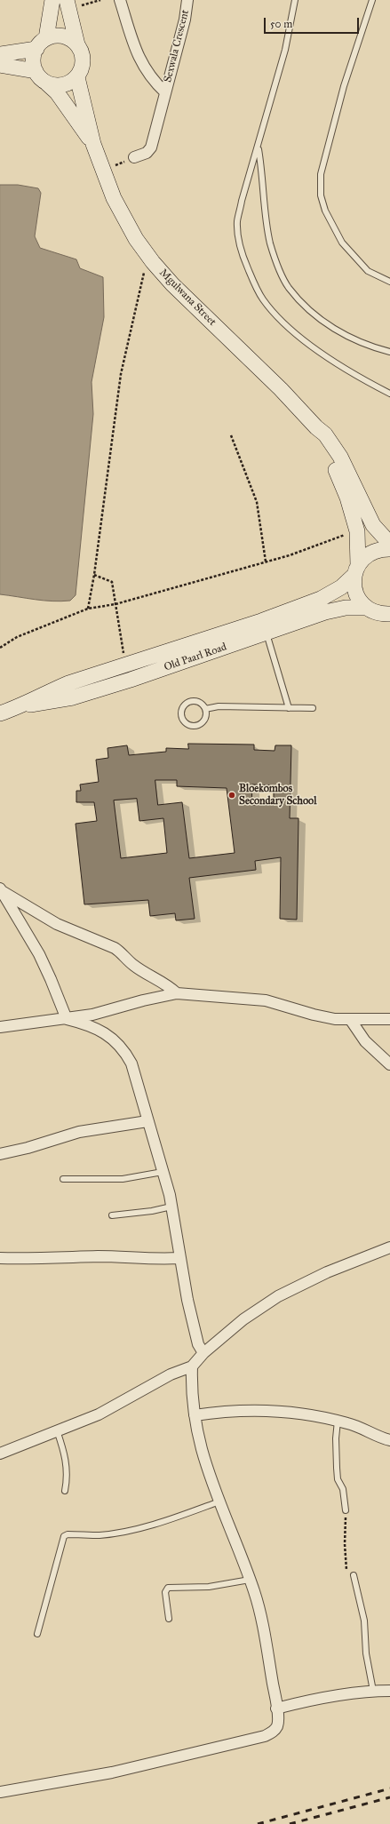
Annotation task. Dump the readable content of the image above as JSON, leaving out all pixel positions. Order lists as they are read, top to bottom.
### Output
{
  "streets": {
    "street": ["Sexwala Crescent", "Mgulwana Street", "Old Paarl Road"]
  },
  "crossings": [
    ["Mgulwana Street", "Old Paarl Road"]
  ],
  "places": ["Bloekombos Secondary School"],
  "scale_bar": "50 m"
}
